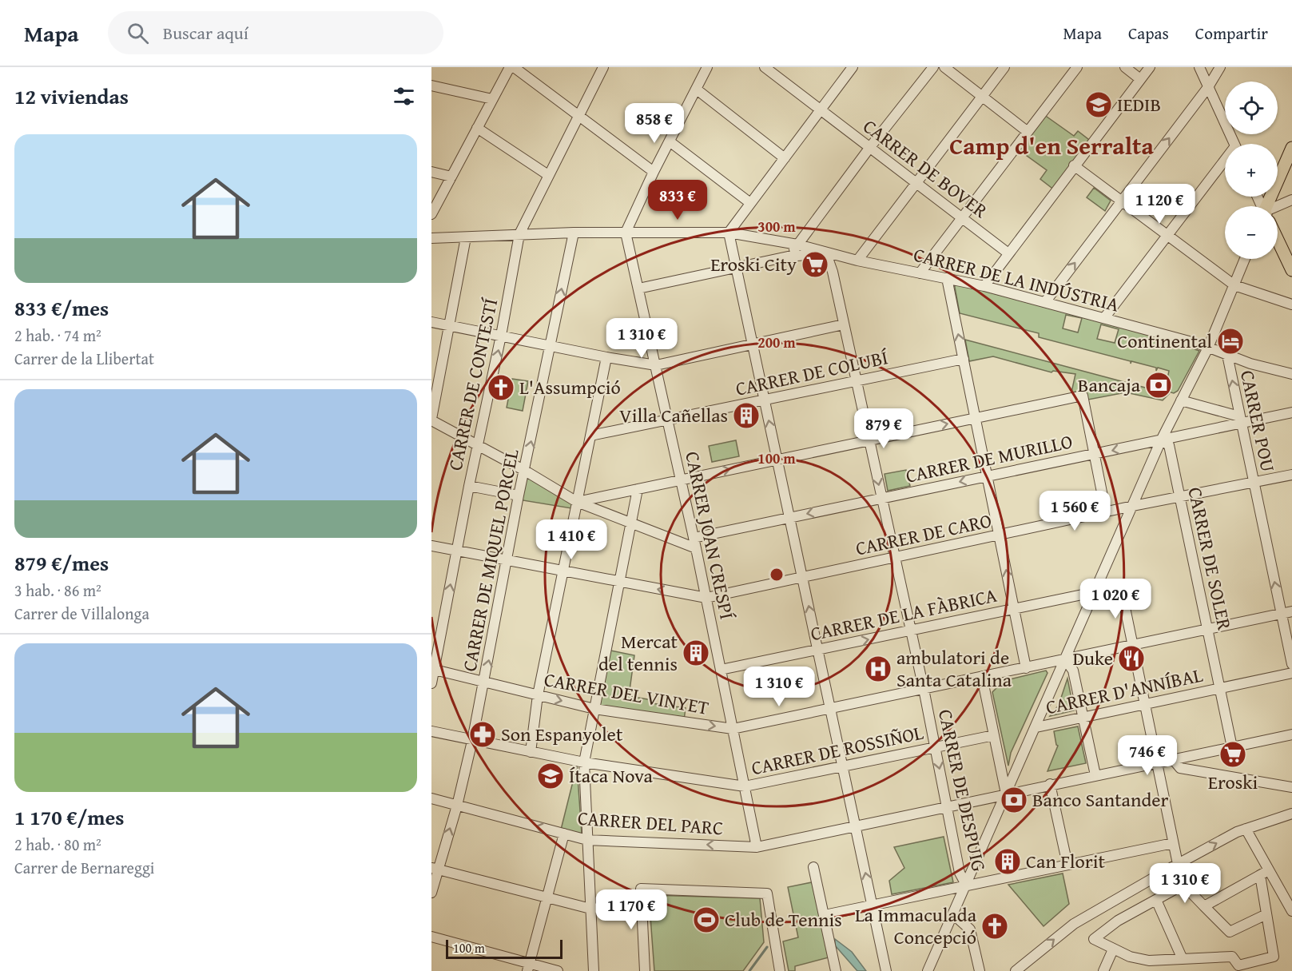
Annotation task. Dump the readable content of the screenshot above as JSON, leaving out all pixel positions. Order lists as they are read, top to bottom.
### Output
{
  "streets": {
    "street": [
      "CARRER DE BOVER",
      "CARRER DE LA INDÚSTRIA",
      "CARRER DE COLUBÍ",
      "CARRER DE CONTESTÍ",
      "CARRER POU",
      "CARRER DE MURILLO",
      "CARRER DE CARO",
      "CARRER JOAN CRESPÍ",
      "CARRER DE SOLER",
      "CARRER DE MIQUEL PORCEL",
      "CARRER DE LA FÀBRICA",
      "CARRER D'ANNÍBAL",
      "CARRER DEL VINYET",
      "CARRER DE ROSSIÑOL",
      "CARRER DE DESPUIG",
      "CARRER DEL PARC"
    ]
  },
  "crossings": [
    ["CARRER DE LA INDÚSTRIA", "CARRER DE CONTESTÍ"],
    ["CARRER DE LA INDÚSTRIA", "CARRER POU"],
    ["CARRER DE LA INDÚSTRIA", "CARRER JOAN CRESPÍ"],
    ["CARRER DE LA INDÚSTRIA", "CARRER DE MIQUEL PORCEL"],
    ["CARRER DE COLUBÍ", "CARRER JOAN CRESPÍ"],
    ["CARRER DE COLUBÍ", "CARRER DE DESPUIG"],
    ["CARRER DE CONTESTÍ", "CARRER DEL VINYET"],
    ["CARRER POU", "CARRER DE MURILLO"],
    ["CARRER POU", "CARRER DE CARO"],
    ["CARRER POU", "CARRER DEL VINYET"],
    ["CARRER DE MURILLO", "CARRER JOAN CRESPÍ"],
    ["CARRER DE MURILLO", "CARRER DE SOLER"],
    ["CARRER DE MURILLO", "CARRER DE DESPUIG"],
    ["CARRER DE CARO", "CARRER JOAN CRESPÍ"],
    ["CARRER DE CARO", "CARRER DE SOLER"],
    ["CARRER DE CARO", "CARRER DE DESPUIG"],
    ["CARRER JOAN CRESPÍ", "CARRER DE LA FÀBRICA"],
    ["CARRER JOAN CRESPÍ", "CARRER DEL VINYET"],
    ["CARRER JOAN CRESPÍ", "CARRER DE ROSSIÑOL"],
    ["CARRER JOAN CRESPÍ", "CARRER DEL PARC"],
    ["CARRER DE SOLER", "CARRER D'ANNÍBAL"],
    ["CARRER DE SOLER", "CARRER DEL VINYET"],
    ["CARRER DE SOLER", "CARRER DEL PARC"],
    ["CARRER DE MIQUEL PORCEL", "CARRER DEL VINYET"],
    ["CARRER DE MIQUEL PORCEL", "CARRER DE ROSSIÑOL"],
    ["CARRER DE MIQUEL PORCEL", "CARRER DEL PARC"],
    ["CARRER DE LA FÀBRICA", "CARRER DE DESPUIG"],
    ["CARRER DEL VINYET", "CARRER DE DESPUIG"],
    ["CARRER DE ROSSIÑOL", "CARRER DE DESPUIG"],
    ["CARRER DE DESPUIG", "CARRER DEL PARC"]
  ],
  "one_way": ["CARRER POU"],
  "districts": ["Camp d'en Serralta"],
  "places": {
    "school or university": ["IEDIB", "Ítaca Nova"],
    "supermarket": ["Eroski City", "Eroski"],
    "hotel": ["Continental"],
    "bank": ["Bancaja", "Banco Santander"],
    "church": ["L'Assumpció", "La Immaculada Concepció"],
    "building": ["Villa Cañellas", "Mercat del tennis", "Can Florit"],
    "restaurant": ["Duke"],
    "hospital": ["ambulatori de Santa Catalina"],
    "pharmacy": ["Son Espanyolet"],
    "sports": ["Club de Tennis"]
  },
  "scale_bar": "100 m",
  "page": {
    "header": "Mapa",
    "search": "Buscar aquí",
    "nav": ["Mapa", "Capas", "Compartir"],
    "heading": "12 viviendas",
    "map_buttons": ["+", "−"],
    "price": [
      "858 €",
      "833 €",
      "1 120 €",
      "1 310 €",
      "879 €",
      "1 560 €",
      "1 410 €",
      "1 020 €",
      "1 310 €",
      "746 €",
      "1 310 €",
      "1 170 €"
    ],
    "list": [
      {
        "name": "833 €/mes",
        "note": "2 hab. · 74 m² · Carrer de la Llibertat"
      },
      {
        "name": "879 €/mes",
        "note": "3 hab. · 86 m² · Carrer de Villalonga"
      },
      {
        "name": "1 170 €/mes",
        "note": "2 hab. · 80 m² · Carrer de Bernareggi"
      }
    ],
    "scale": "100 m"
  },
  "rings": ["300 m", "200 m", "100 m"]
}
